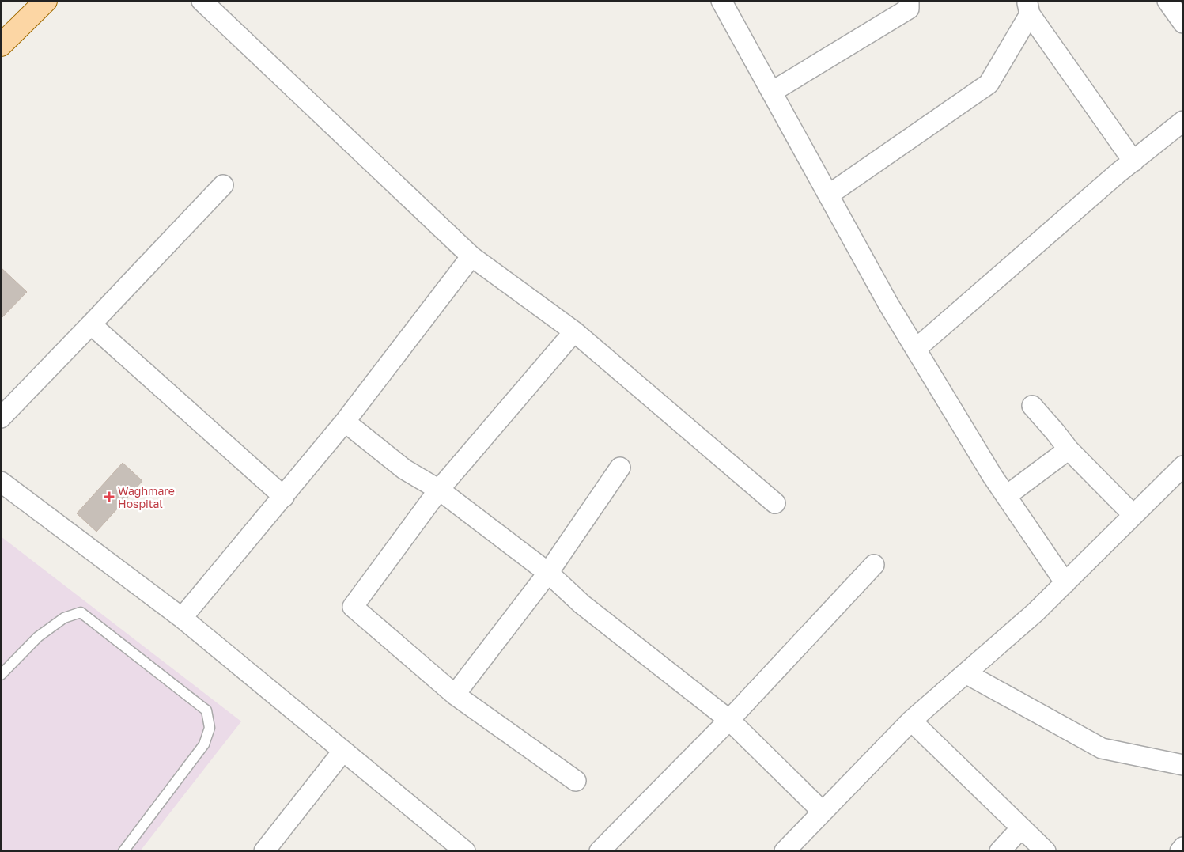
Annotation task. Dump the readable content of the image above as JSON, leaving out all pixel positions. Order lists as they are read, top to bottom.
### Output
{
  "places": {
    "health": ["Waghmare Hospital"]
  }
}
